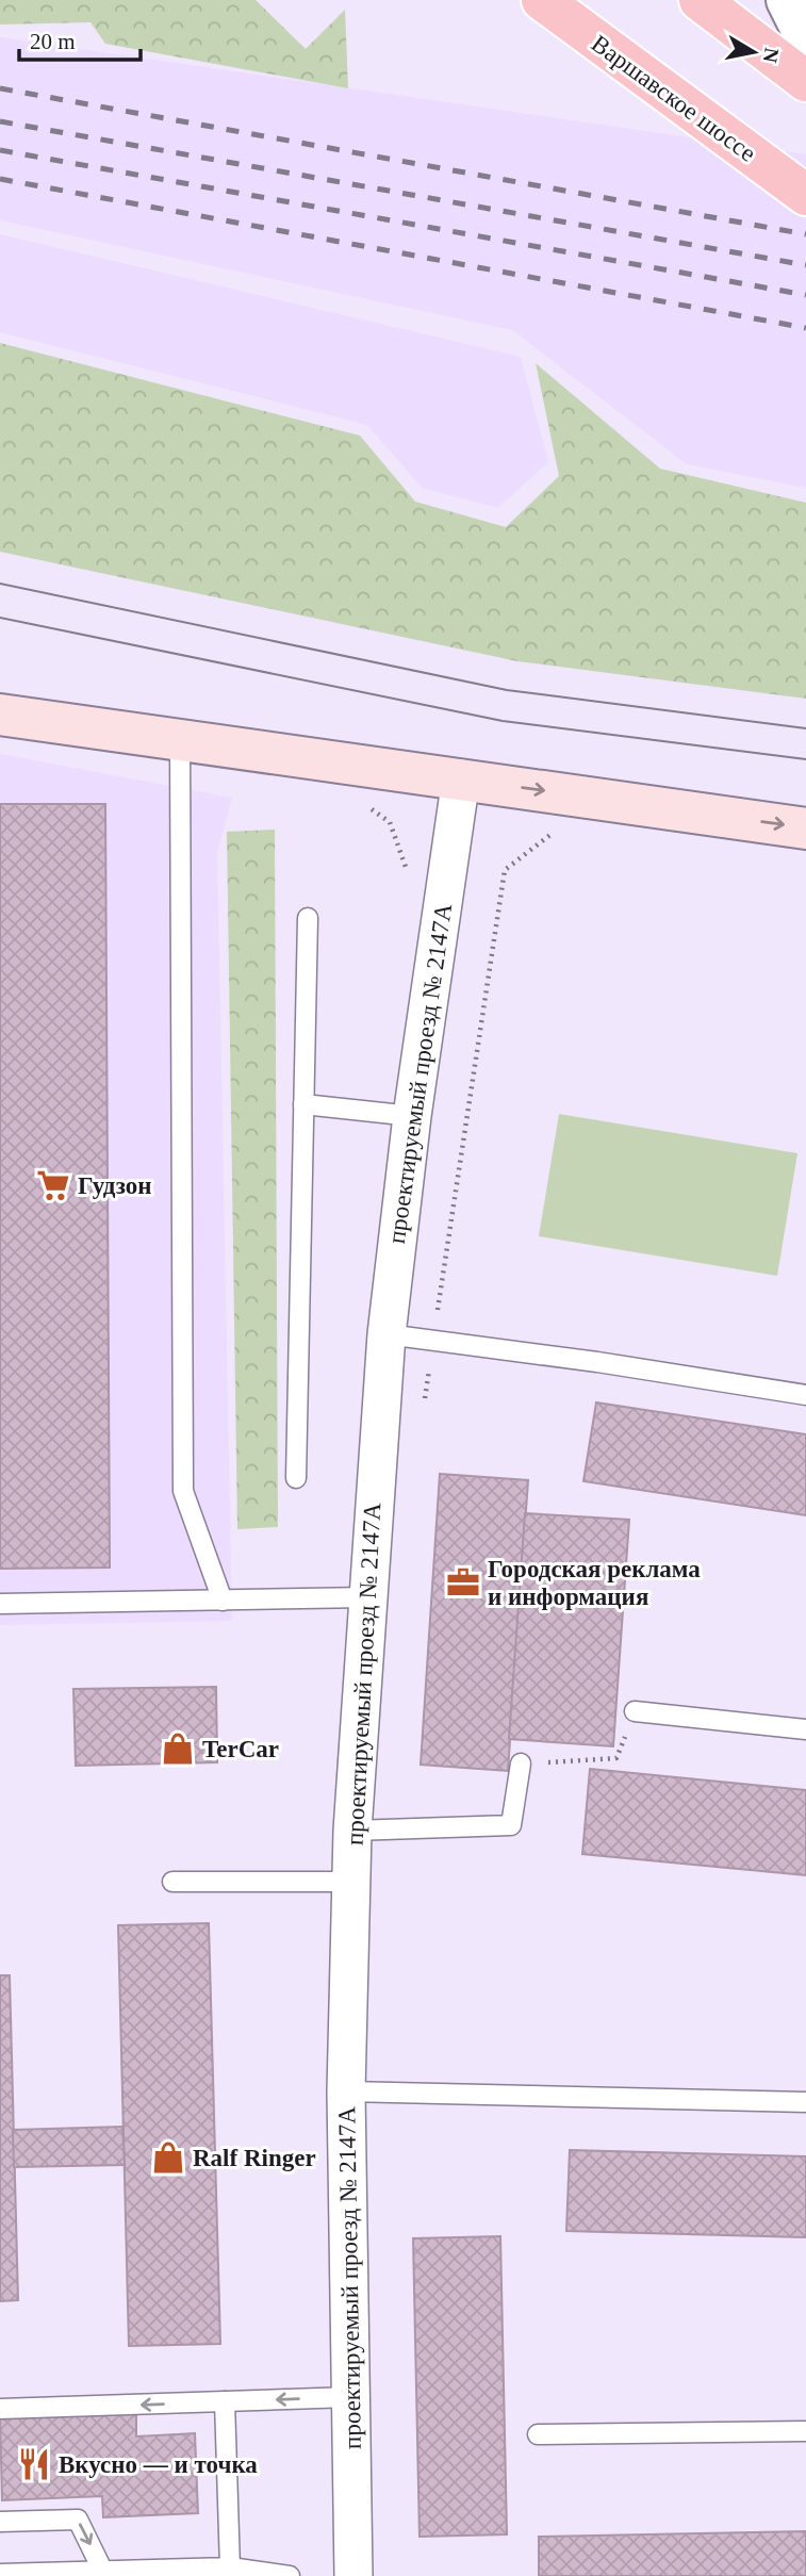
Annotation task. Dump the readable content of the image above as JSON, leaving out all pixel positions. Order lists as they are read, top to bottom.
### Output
{
  "streets": {
    "main road": ["Варшавское шоссе"],
    "street": ["проектируемый проезд № 2147А"]
  },
  "places": {
    "supermarket": ["Гудзон"],
    "office": ["Городская реклама и информация"],
    "shop": ["TerCar", "Ralf Ringer"],
    "restaurant": ["Вкусно — и точка"]
  },
  "scale_bar": "20 m",
  "north": "right"
}
